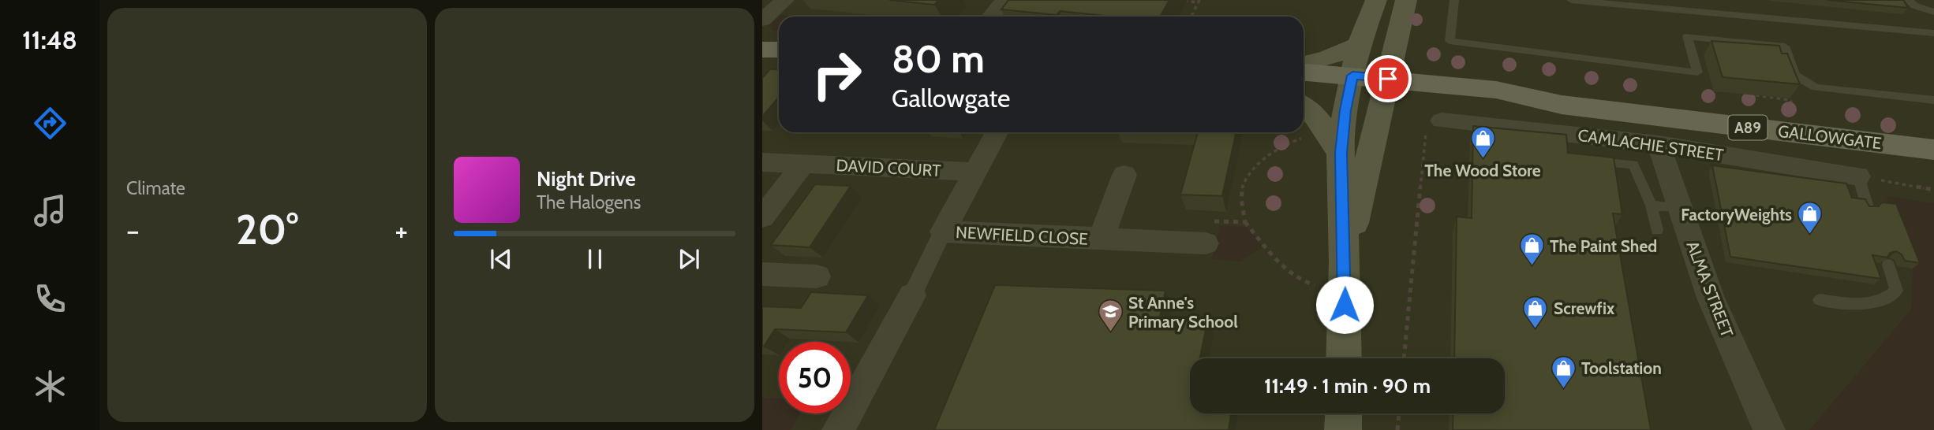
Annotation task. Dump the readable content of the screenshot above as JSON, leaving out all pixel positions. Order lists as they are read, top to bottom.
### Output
{
  "streets": {
    "main road": ["A89", "GALLOWGATE"],
    "street": [
      "CAMLACHIE STREET",
      "DAVID COURT",
      "NEWFIELD CLOSE",
      "ALMA STREET"
    ]
  },
  "crossings": [
    ["CAMLACHIE STREET", "ALMA STREET"]
  ],
  "places": {
    "shop": [
      "The Wood Store",
      "FactoryWeights",
      "The Paint Shed",
      "Screwfix",
      "Toolstation"
    ],
    "school or university": ["St Anne's Primary School"]
  },
  "page": {
    "tabs": "11:48",
    "tile": "Climate",
    "turn": ["80 m", "Gallowgate"],
    "song": ["Night Drive", "The Halogens"],
    "heat": ["−", "20°", "+"],
    "limit": "50",
    "trip": "11:49 · 1 min · 90 m"
  }
}
